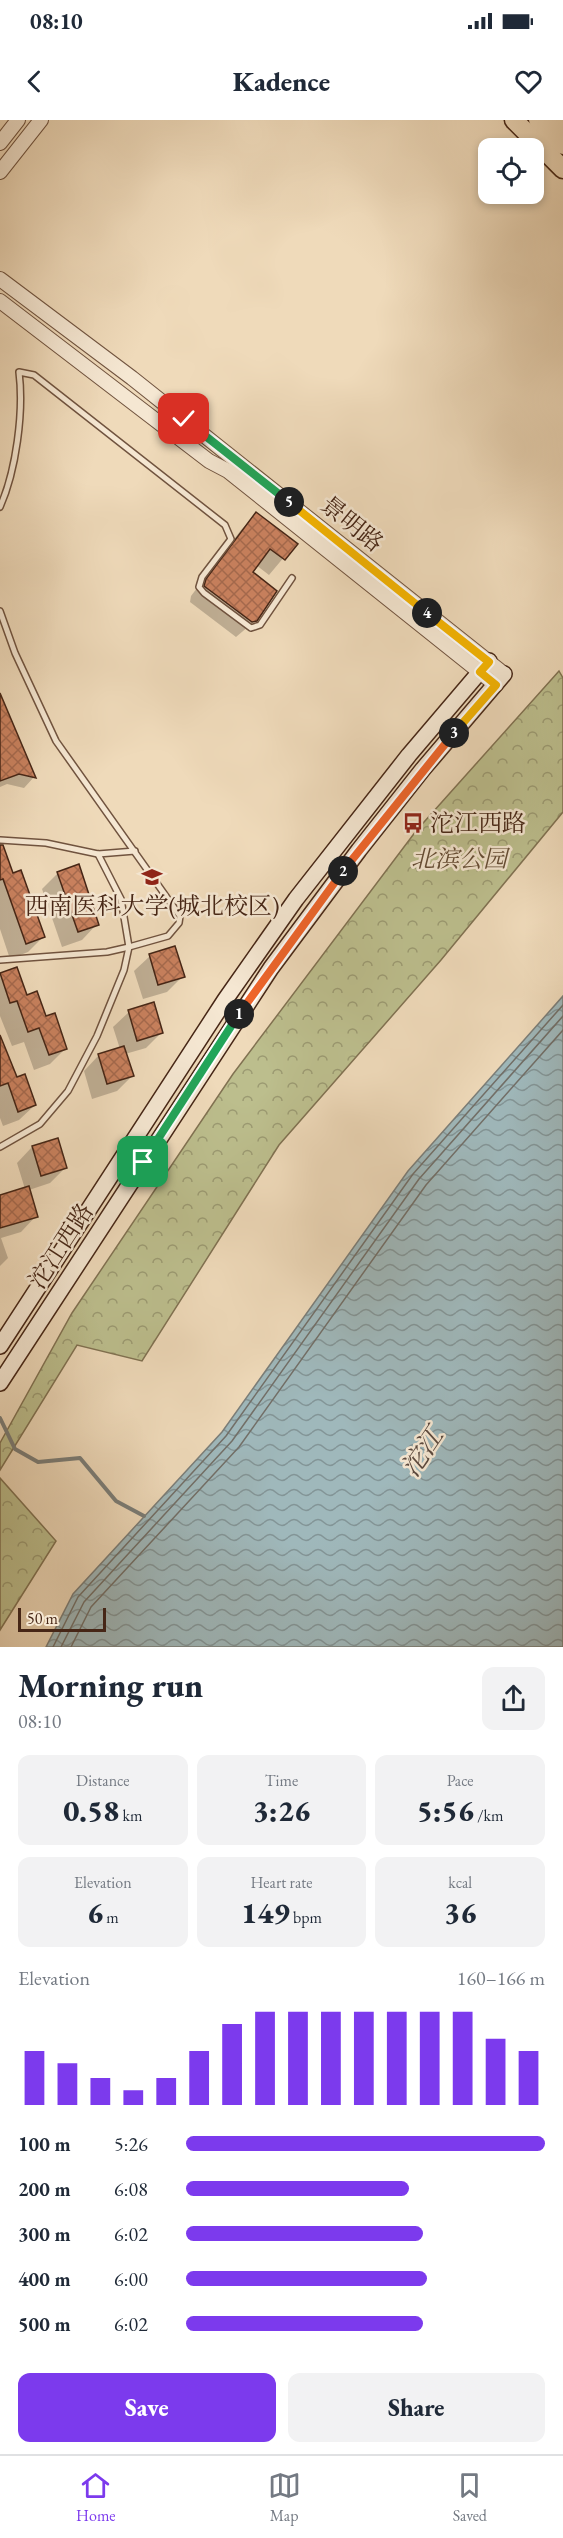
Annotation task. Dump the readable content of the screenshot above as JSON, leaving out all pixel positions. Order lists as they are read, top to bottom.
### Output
{
  "streets": {
    "main road": ["沱江西路"],
    "street": ["景明路"]
  },
  "crossings": [
    ["景明路", "沱江西路"]
  ],
  "water": ["沱江"],
  "parks": ["北滨公园"],
  "places": {
    "bus stop": ["沱江西路"],
    "school or university": ["西南医科大学(城北校区)"]
  },
  "scale_bar": "50 m",
  "page": {
    "status": "08:10",
    "header": "Kadence",
    "pins": [
      "5",
      "4",
      "3",
      "2",
      "1"
    ],
    "scale": "50 m",
    "heading": ["Morning run", "08:10"],
    "stats": [
      ["Distance", "0.58 km"],
      ["Time", "3:26"],
      ["Pace", "5:56 /km"],
      ["Elevation", "6 m"],
      ["Heart rate", "149 bpm"],
      ["kcal", "36"]
    ],
    "chart": ["Elevation", "160–166 m"],
    "list": [
      {
        "name": "100 m",
        "note": "5:26"
      },
      {
        "name": "200 m",
        "note": "6:08"
      },
      {
        "name": "300 m",
        "note": "6:02"
      },
      {
        "name": "400 m",
        "note": "6:00"
      },
      {
        "name": "500 m",
        "note": "6:02"
      }
    ],
    "buttons": ["Save", "Share"],
    "tabs": ["Home", "Map", "Saved"]
  }
}
